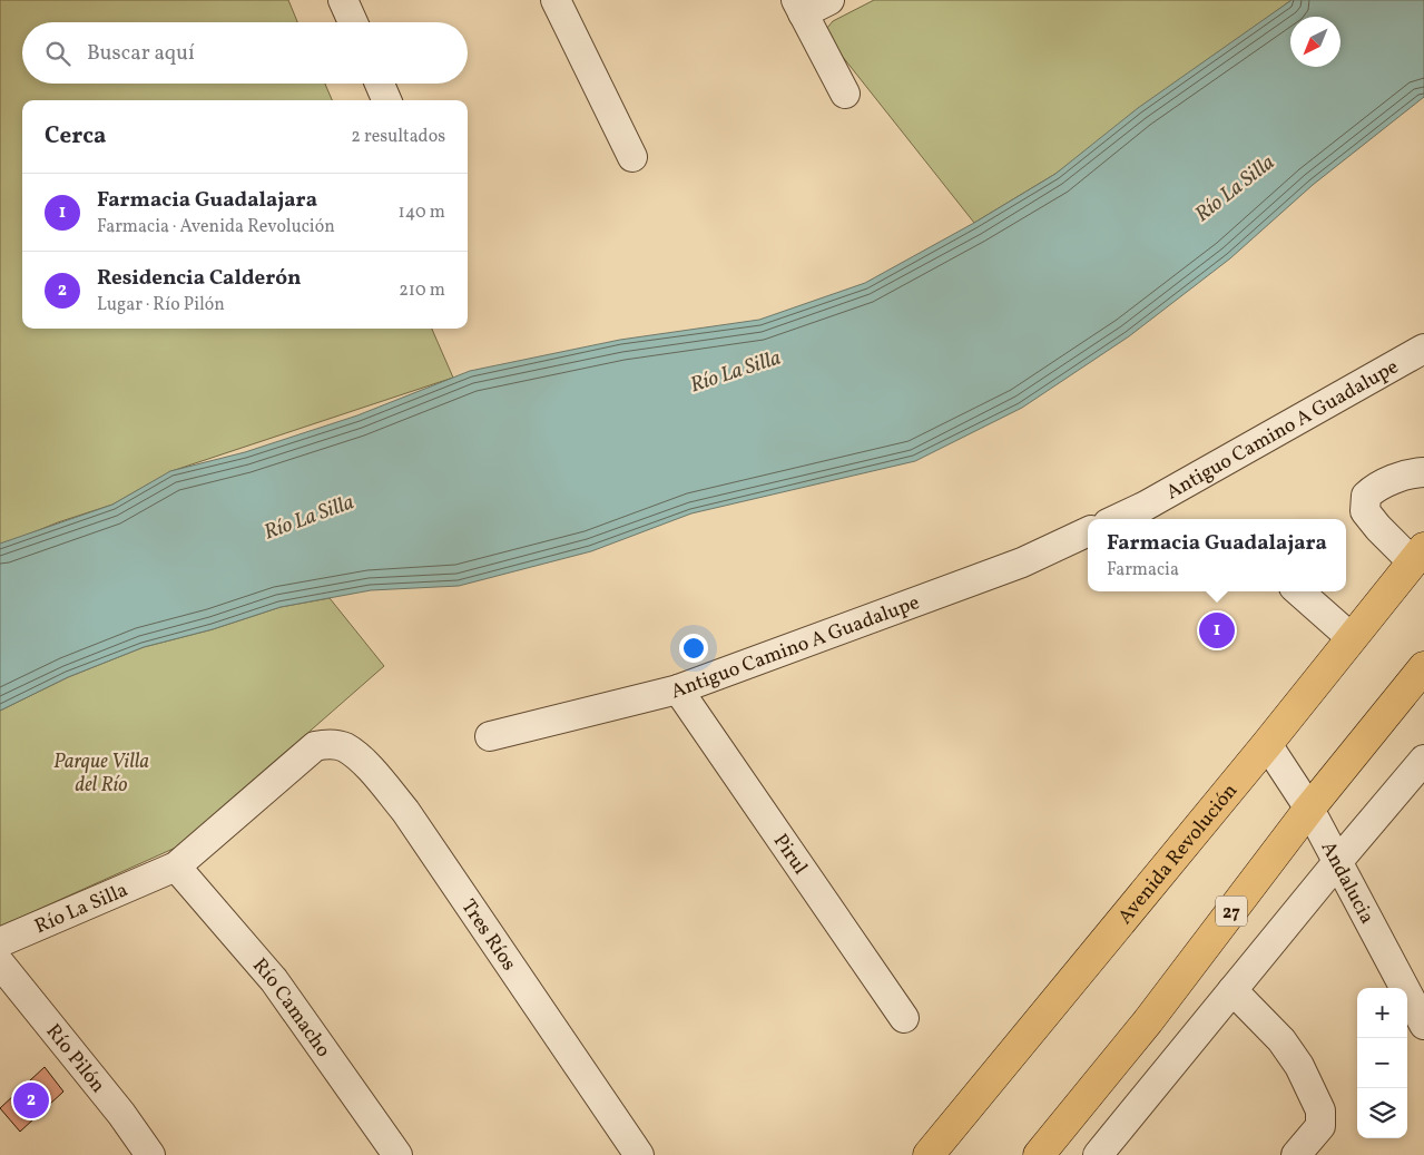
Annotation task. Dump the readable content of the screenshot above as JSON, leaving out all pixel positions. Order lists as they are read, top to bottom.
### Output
{
  "streets": {
    "main road": ["Avenida Revolución", "27"],
    "street": [
      "Antiguo Camino A Guadalupe",
      "Pirul",
      "Andalucia",
      "Río La Silla",
      "Tres Ríos",
      "Río Camacho",
      "Río Pilón"
    ]
  },
  "crossings": [
    ["Antiguo Camino A Guadalupe", "Pirul"],
    ["Avenida Revolución", "Andalucia"],
    ["Andalucia", "27"],
    ["Río La Silla", "Tres Ríos"],
    ["Río La Silla", "Río Camacho"]
  ],
  "water": ["Río La Silla"],
  "parks": ["Parque Villa del Río"],
  "north": "bottom left",
  "page": {
    "search": "Buscar aquí",
    "heading": ["Cerca", "2 resultados"],
    "list": [
      {
        "mark": "1",
        "name": "Farmacia Guadalajara",
        "note": "Farmacia · Avenida Revolución",
        "value": "140 m"
      },
      {
        "mark": "2",
        "name": "Residencia Calderón",
        "note": "Lugar · Río Pilón",
        "value": "210 m"
      }
    ],
    "popup": ["Farmacia Guadalajara", "Farmacia"],
    "pins": ["1", "2"],
    "map_buttons": ["+", "−"]
  }
}
